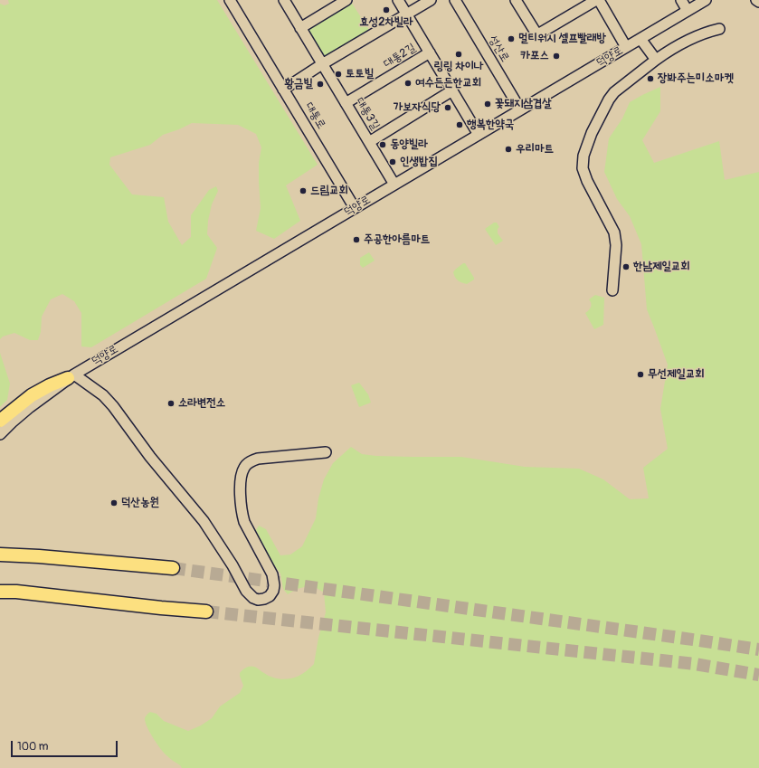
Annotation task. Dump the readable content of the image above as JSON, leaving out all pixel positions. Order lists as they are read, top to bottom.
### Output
{
  "streets": {
    "street": [
      "성산로",
      "대통2길",
      "덕양로",
      "대통3길",
      "대통로"
    ]
  },
  "crossings": [
    ["성산로", "덕양로"],
    ["대통2길", "덕양로"],
    ["대통2길", "대통3길"],
    ["덕양로", "대통3길"],
    ["덕양로", "대통로"]
  ],
  "places": [
    "효성2차빌라",
    "멀티워시 셀프빨래방",
    "링링 차이나",
    "카포스",
    "토토빌",
    "장봐주는미소마켓",
    "여수든든한교회",
    "황금빌",
    "꽃돼지삼겹살",
    "가보자식당",
    "행복한약국",
    "동양빌라",
    "우리마트",
    "인생밥집",
    "드림교회",
    "주공한아름마트",
    "한남제일교회",
    "무선제일교회",
    "소라변전소",
    "덕산농원"
  ],
  "scale_bar": "100 m"
}
